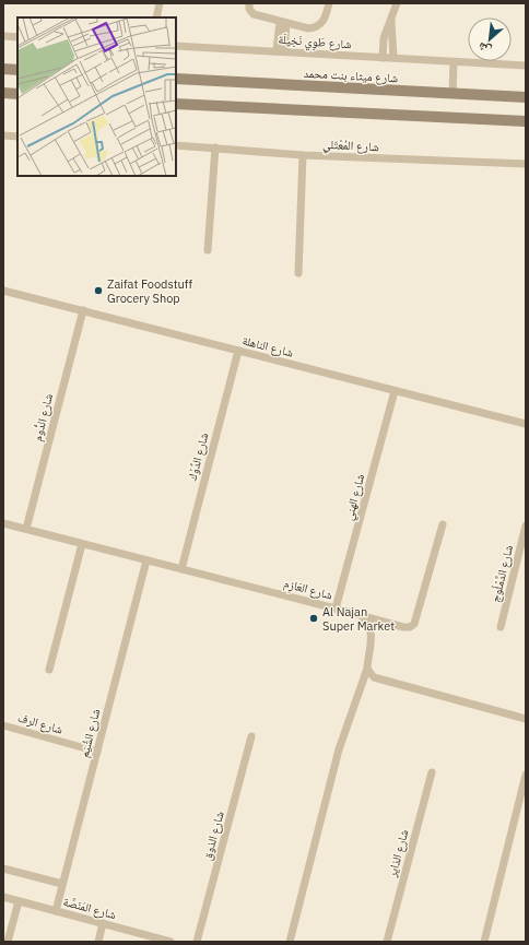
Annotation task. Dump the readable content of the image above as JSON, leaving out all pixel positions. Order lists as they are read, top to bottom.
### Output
{
  "streets": {
    "main road": ["شارع ميثاء بنت محمد"],
    "street": [
      "شارع طَوِي نَخِيلَة",
      "شارع المُعْتَلي",
      "شارع الناهلة",
      "شارع الدُّوم",
      "شارع الدَّوْك",
      "شارع الهني",
      "شارع الدَّمْلُوج",
      "شارع العَازِم",
      "شارع الرف",
      "شارع الشِّيَم",
      "شارع الذوق",
      "شارع الذاير",
      "شارع المَنَصَّة"
    ]
  },
  "crossings": [
    ["شارع الناهلة", "شارع الدُّوم"],
    ["شارع الناهلة", "شارع الدَّوْك"],
    ["شارع الناهلة", "شارع الهني"],
    ["شارع الدُّوم", "شارع العَازِم"],
    ["شارع الدَّوْك", "شارع العَازِم"],
    ["شارع الهني", "شارع العَازِم"],
    ["شارع العَازِم", "شارع الشِّيَم"],
    ["شارع الرف", "شارع الشِّيَم"],
    ["شارع الشِّيَم", "شارع المَنَصَّة"]
  ],
  "places": ["Zaifat Foodstuff Grocery Shop", "Al Najan Super Market"],
  "north": "bottom left"
}
